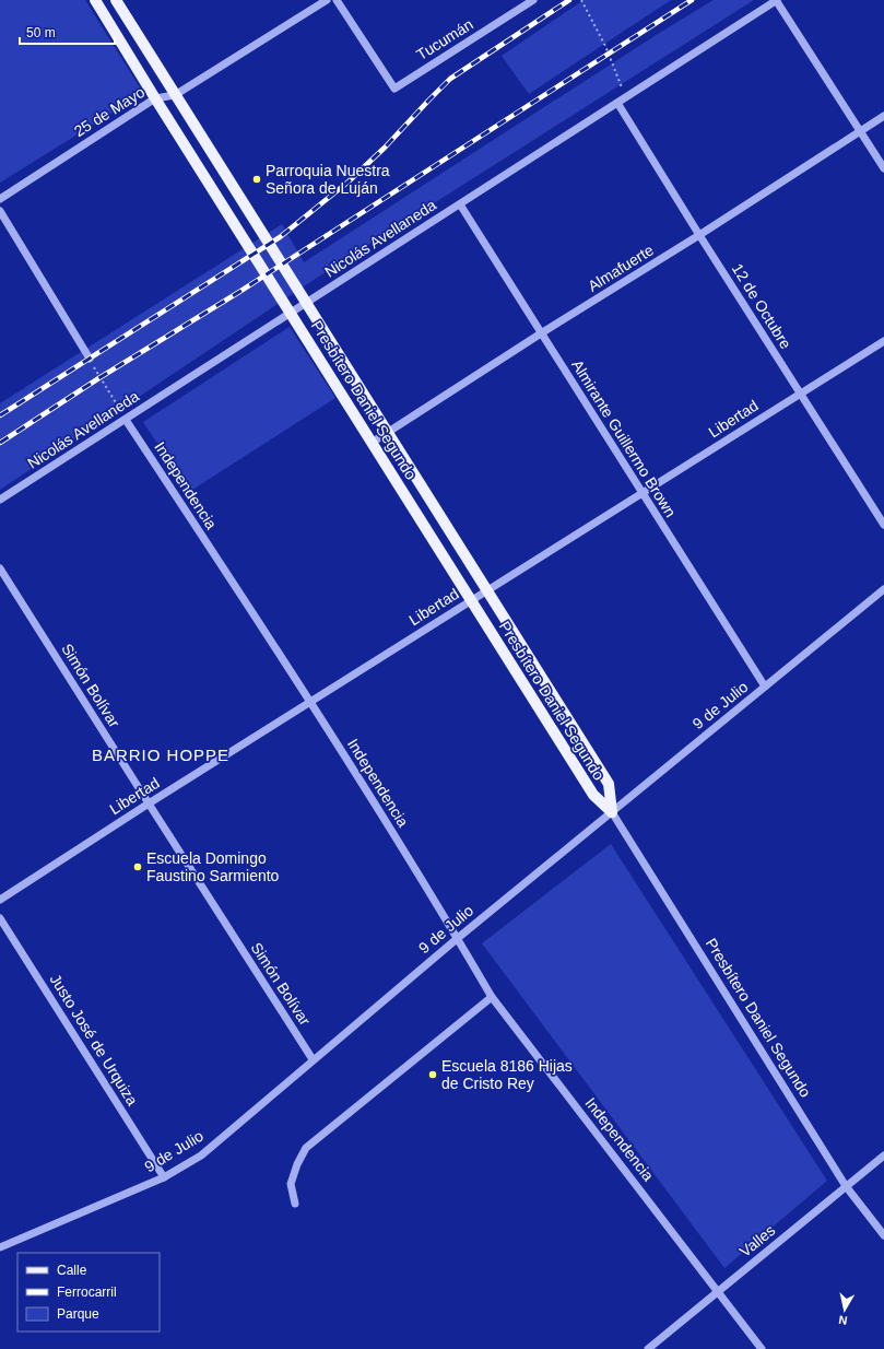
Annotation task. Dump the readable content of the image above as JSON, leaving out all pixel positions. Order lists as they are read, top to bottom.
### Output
{
  "streets": {
    "main road": ["Presbítero Daniel Segundo"],
    "street": [
      "Tucumán",
      "25 de Mayo",
      "Nicolás Avellaneda",
      "Almafuerte",
      "12 de Octubre",
      "Libertad",
      "Almirante Guillermo Brown",
      "Independencia",
      "Simón Bolívar",
      "9 de Julio",
      "Justo José de Urquiza",
      "Valles"
    ]
  },
  "crossings": [
    ["25 de Mayo", "Presbítero Daniel Segundo"],
    ["Nicolás Avellaneda", "12 de Octubre"],
    ["Nicolás Avellaneda", "Presbítero Daniel Segundo"],
    ["Nicolás Avellaneda", "Almirante Guillermo Brown"],
    ["Nicolás Avellaneda", "Independencia"],
    ["Almafuerte", "12 de Octubre"],
    ["Almafuerte", "Presbítero Daniel Segundo"],
    ["Almafuerte", "Almirante Guillermo Brown"],
    ["12 de Octubre", "Libertad"],
    ["Presbítero Daniel Segundo", "Libertad"],
    ["Presbítero Daniel Segundo", "9 de Julio"],
    ["Presbítero Daniel Segundo", "Valles"],
    ["Libertad", "Almirante Guillermo Brown"],
    ["Libertad", "Independencia"],
    ["Libertad", "Simón Bolívar"],
    ["Almirante Guillermo Brown", "9 de Julio"],
    ["Independencia", "9 de Julio"],
    ["Independencia", "Valles"],
    ["Simón Bolívar", "9 de Julio"],
    ["9 de Julio", "Justo José de Urquiza"]
  ],
  "districts": ["BARRIO HOPPE"],
  "places": ["Parroquia Nuestra Señora de Luján", "Escuela Domingo Faustino Sarmiento", "Escuela 8186 Hijas de Cristo Rey"],
  "legend": ["Calle", "Ferrocarril", "Parque"],
  "scale_bar": "50 m",
  "north": "bottom"
}
